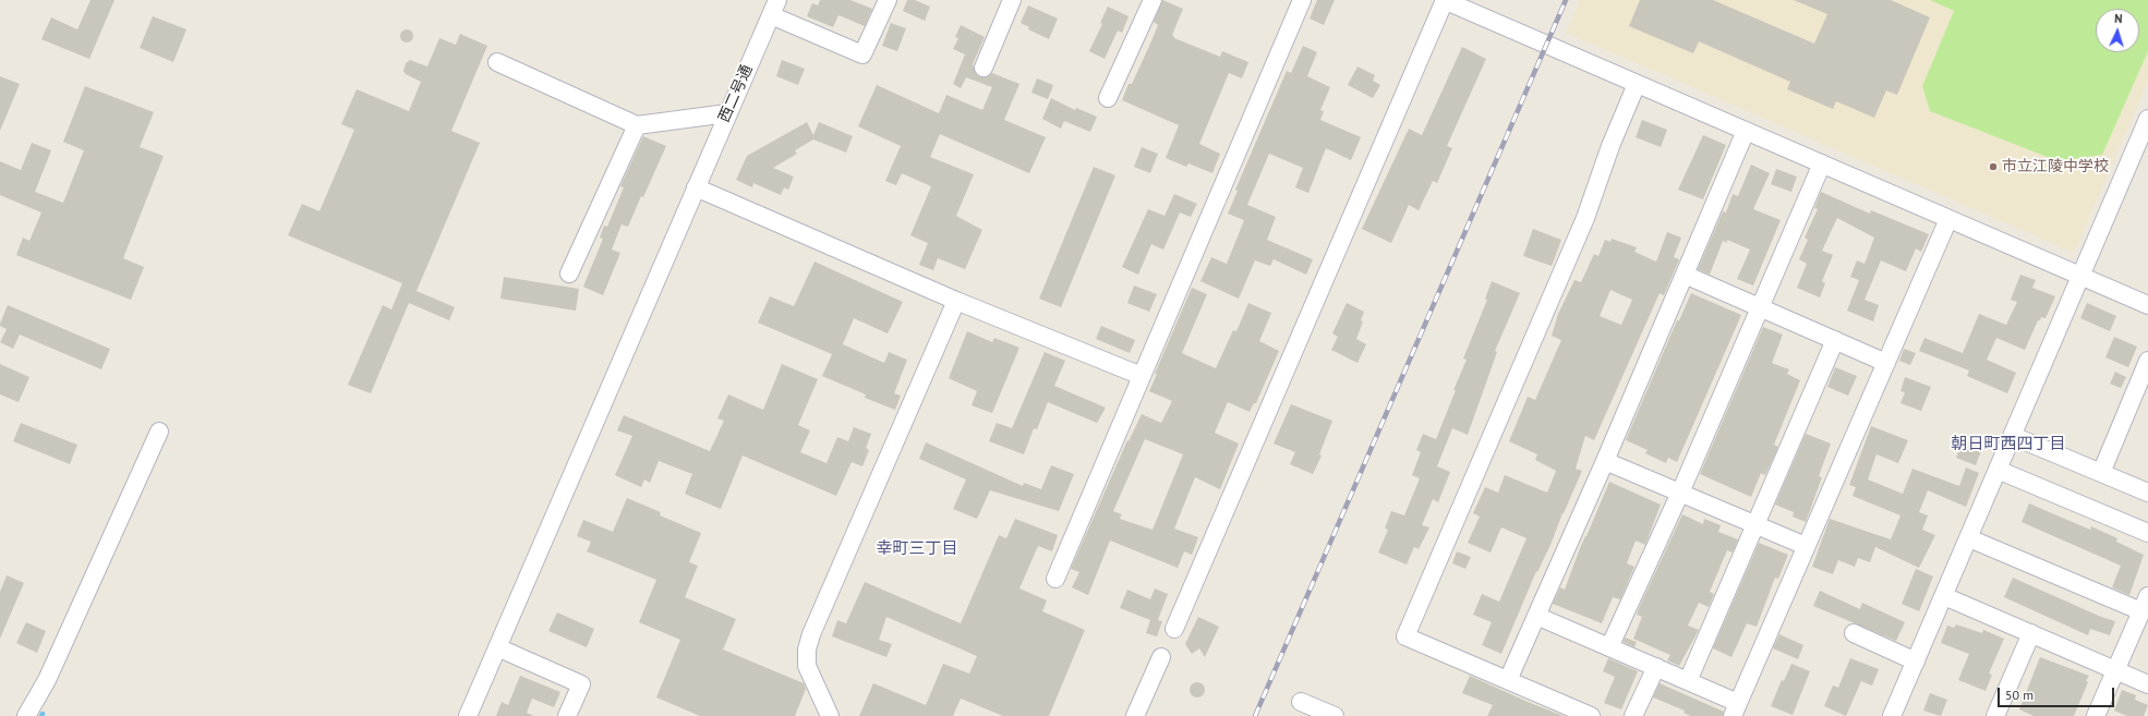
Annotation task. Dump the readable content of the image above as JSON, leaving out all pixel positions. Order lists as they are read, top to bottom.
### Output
{
  "streets": {
    "street": ["西二号通"]
  },
  "districts": ["朝日町西四丁目", "幸町三丁目"],
  "places": ["市立江陵中学校"],
  "scale_bar": "50 m",
  "north": "top"
}
